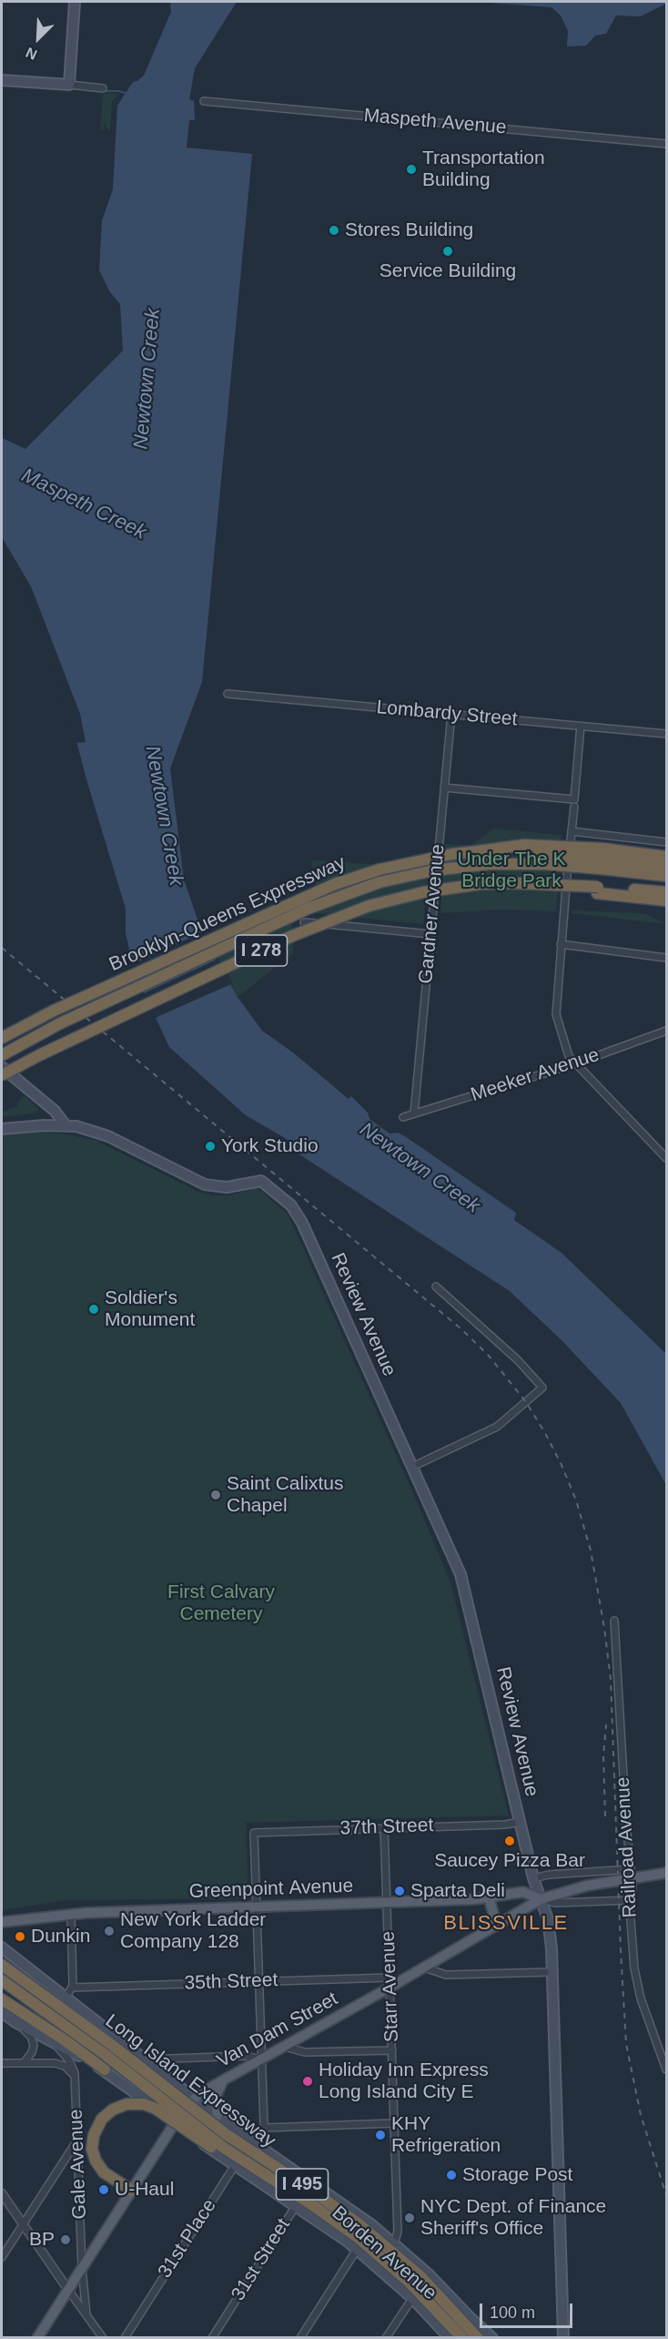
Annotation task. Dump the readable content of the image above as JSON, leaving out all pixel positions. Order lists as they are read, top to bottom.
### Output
{
  "streets": {
    "highway": [
      "Brooklyn-Queens Expressway",
      "I 278",
      "Long Island Expressway",
      "I 495"
    ],
    "main road": [
      "Review Avenue",
      "Greenpoint Avenue",
      "Van Dam Street",
      "Borden Avenue"
    ],
    "street": [
      "Maspeth Avenue",
      "Lombardy Street",
      "Gardner Avenue",
      "Meeker Avenue",
      "37th Street",
      "Railroad Avenue",
      "35th Street",
      "Starr Avenue",
      "Gale Avenue",
      "31st Place",
      "31st Street"
    ]
  },
  "crossings": [
    ["Lombardy Street", "Gardner Avenue"],
    ["Brooklyn-Queens Expressway", "I 278"],
    ["Gardner Avenue", "Meeker Avenue"],
    ["Review Avenue", "37th Street"],
    ["Review Avenue", "Greenpoint Avenue"],
    ["Review Avenue", "Van Dam Street"],
    ["37th Street", "Greenpoint Avenue"],
    ["37th Street", "Starr Avenue"],
    ["Railroad Avenue", "Greenpoint Avenue"],
    ["Greenpoint Avenue", "Starr Avenue"],
    ["Greenpoint Avenue", "Van Dam Street"],
    ["35th Street", "Starr Avenue"],
    ["35th Street", "Van Dam Street"],
    ["Starr Avenue", "Van Dam Street"],
    ["Starr Avenue", "Borden Avenue"],
    ["Van Dam Street", "Gale Avenue"],
    ["Van Dam Street", "Borden Avenue"],
    ["Long Island Expressway", "Borden Avenue"],
    ["Gale Avenue", "Borden Avenue"],
    ["31st Place", "Borden Avenue"],
    ["Borden Avenue", "31st Street"]
  ],
  "districts": ["BLISSVILLE"],
  "water": ["Newtown Creek", "Maspeth Creek"],
  "parks": ["Under The K Bridge Park", "First Calvary Cemetery"],
  "places": [
    "Transportation Building",
    "Stores Building",
    "Service Building",
    "York Studio",
    "Soldier's Monument",
    "Saint Calixtus Chapel",
    "Saucey Pizza Bar",
    "Sparta Deli",
    "New York Ladder Company 128",
    "Dunkin",
    "Holiday Inn Express Long Island City E",
    "KHY Refrigeration",
    "Storage Post",
    "U-Haul",
    "NYC Dept. of Finance Sheriff's Office",
    "BP"
  ],
  "scale_bar": "100 m",
  "north": "bottom left"
}
